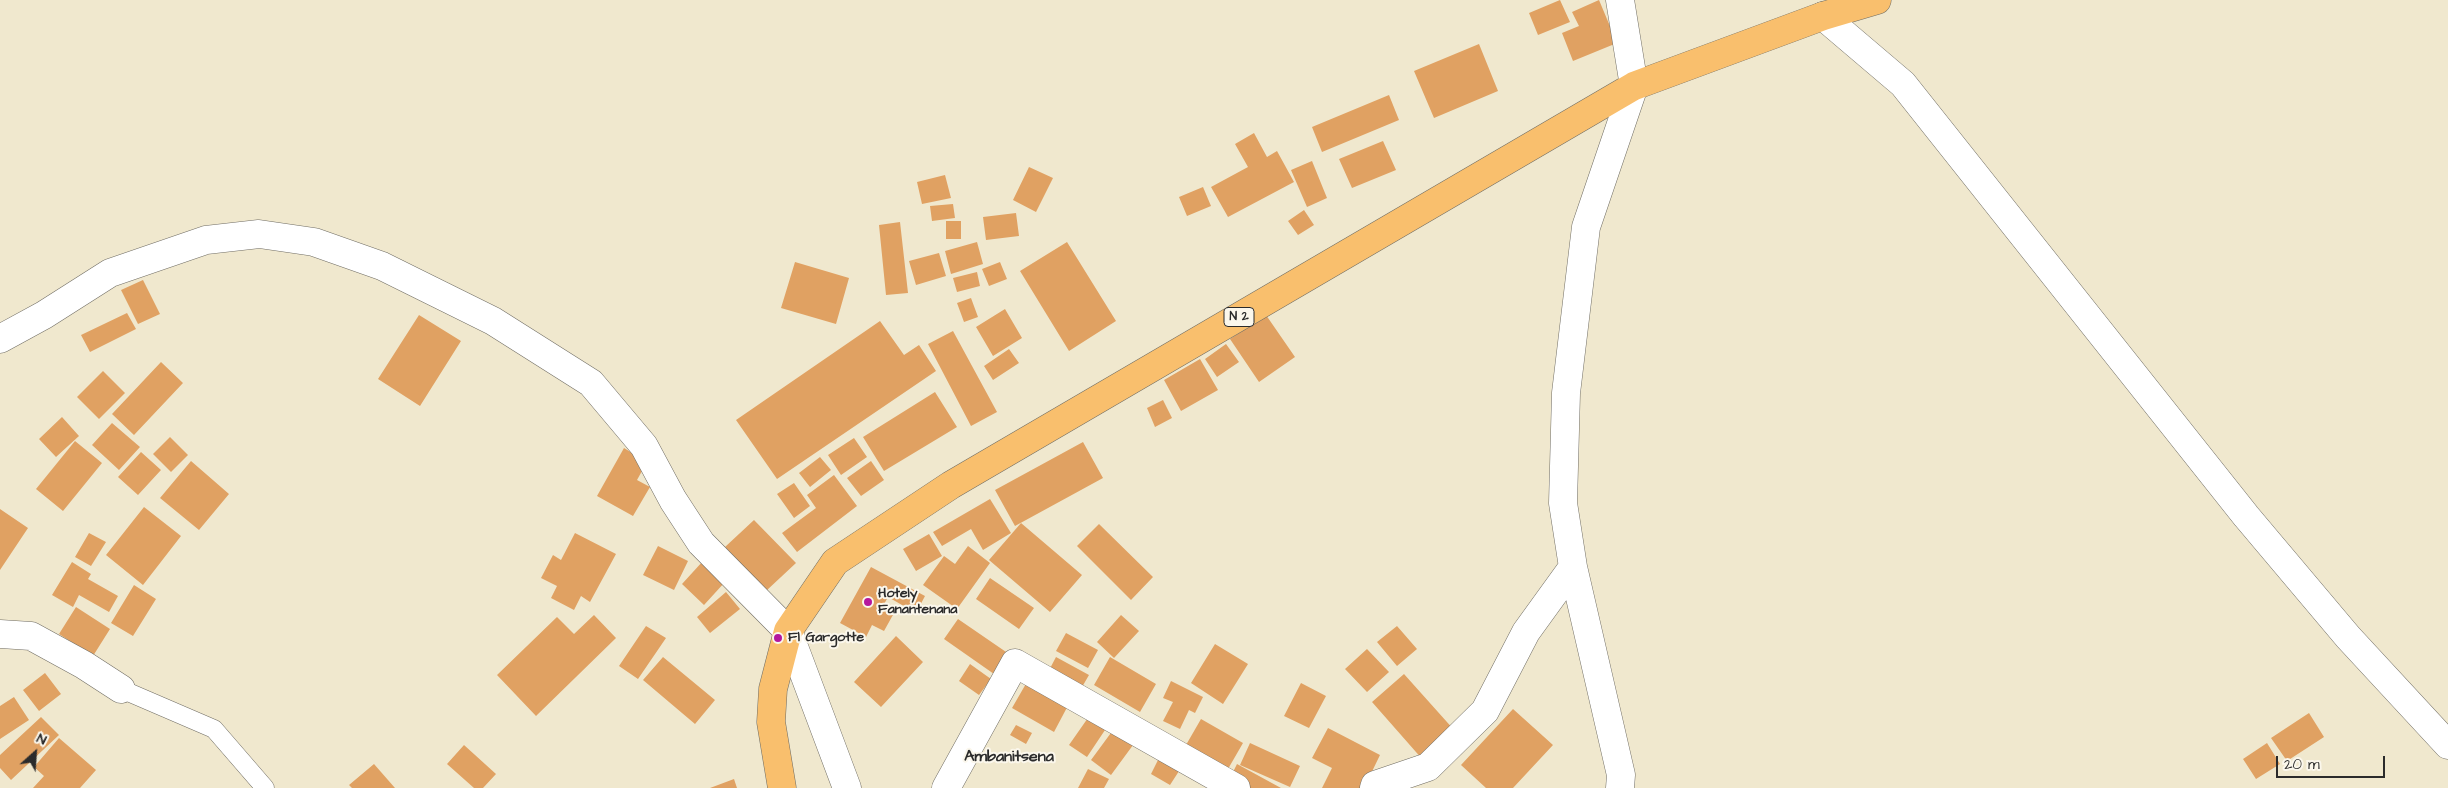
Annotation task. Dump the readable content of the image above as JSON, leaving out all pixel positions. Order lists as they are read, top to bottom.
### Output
{
  "streets": {
    "main road": ["N 2"]
  },
  "districts": ["Ambanitsena"],
  "places": ["Hotely Fanantenana", "Fl Gargotte"],
  "scale_bar": "20 m",
  "north": "top right"
}
